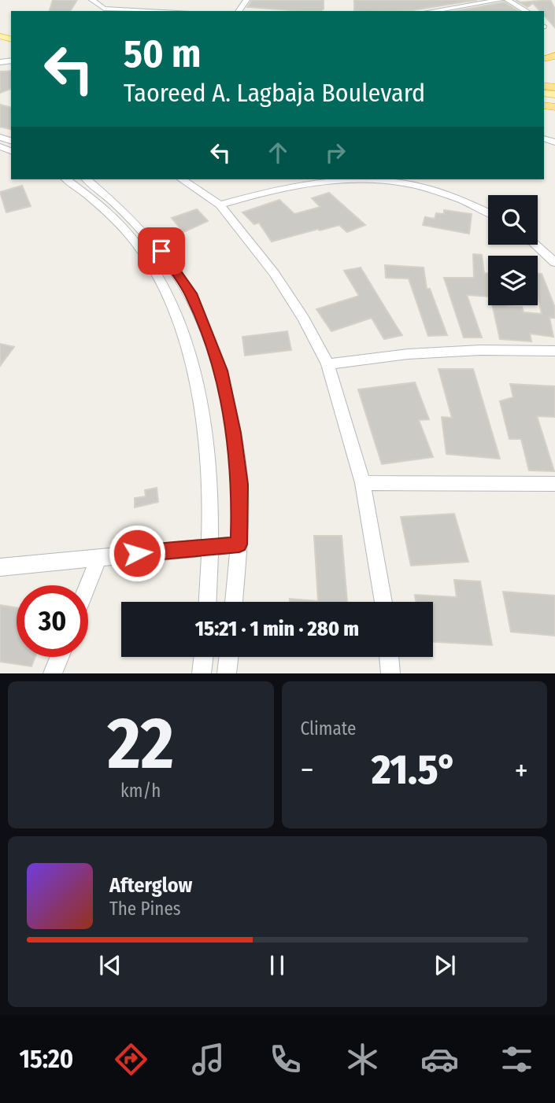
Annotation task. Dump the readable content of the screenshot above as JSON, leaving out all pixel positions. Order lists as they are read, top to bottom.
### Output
{
  "page": {
    "turn": ["50 m", "Taoreed A. Lagbaja Boulevard"],
    "limit": "30",
    "trip": "15:21 · 1 min · 280 m",
    "tile": [
      ["22", "km/h"],
      "Climate"
    ],
    "heat": ["−", "21.5°", "+"],
    "song": ["Afterglow", "The Pines"],
    "tabs": "15:20"
  }
}
